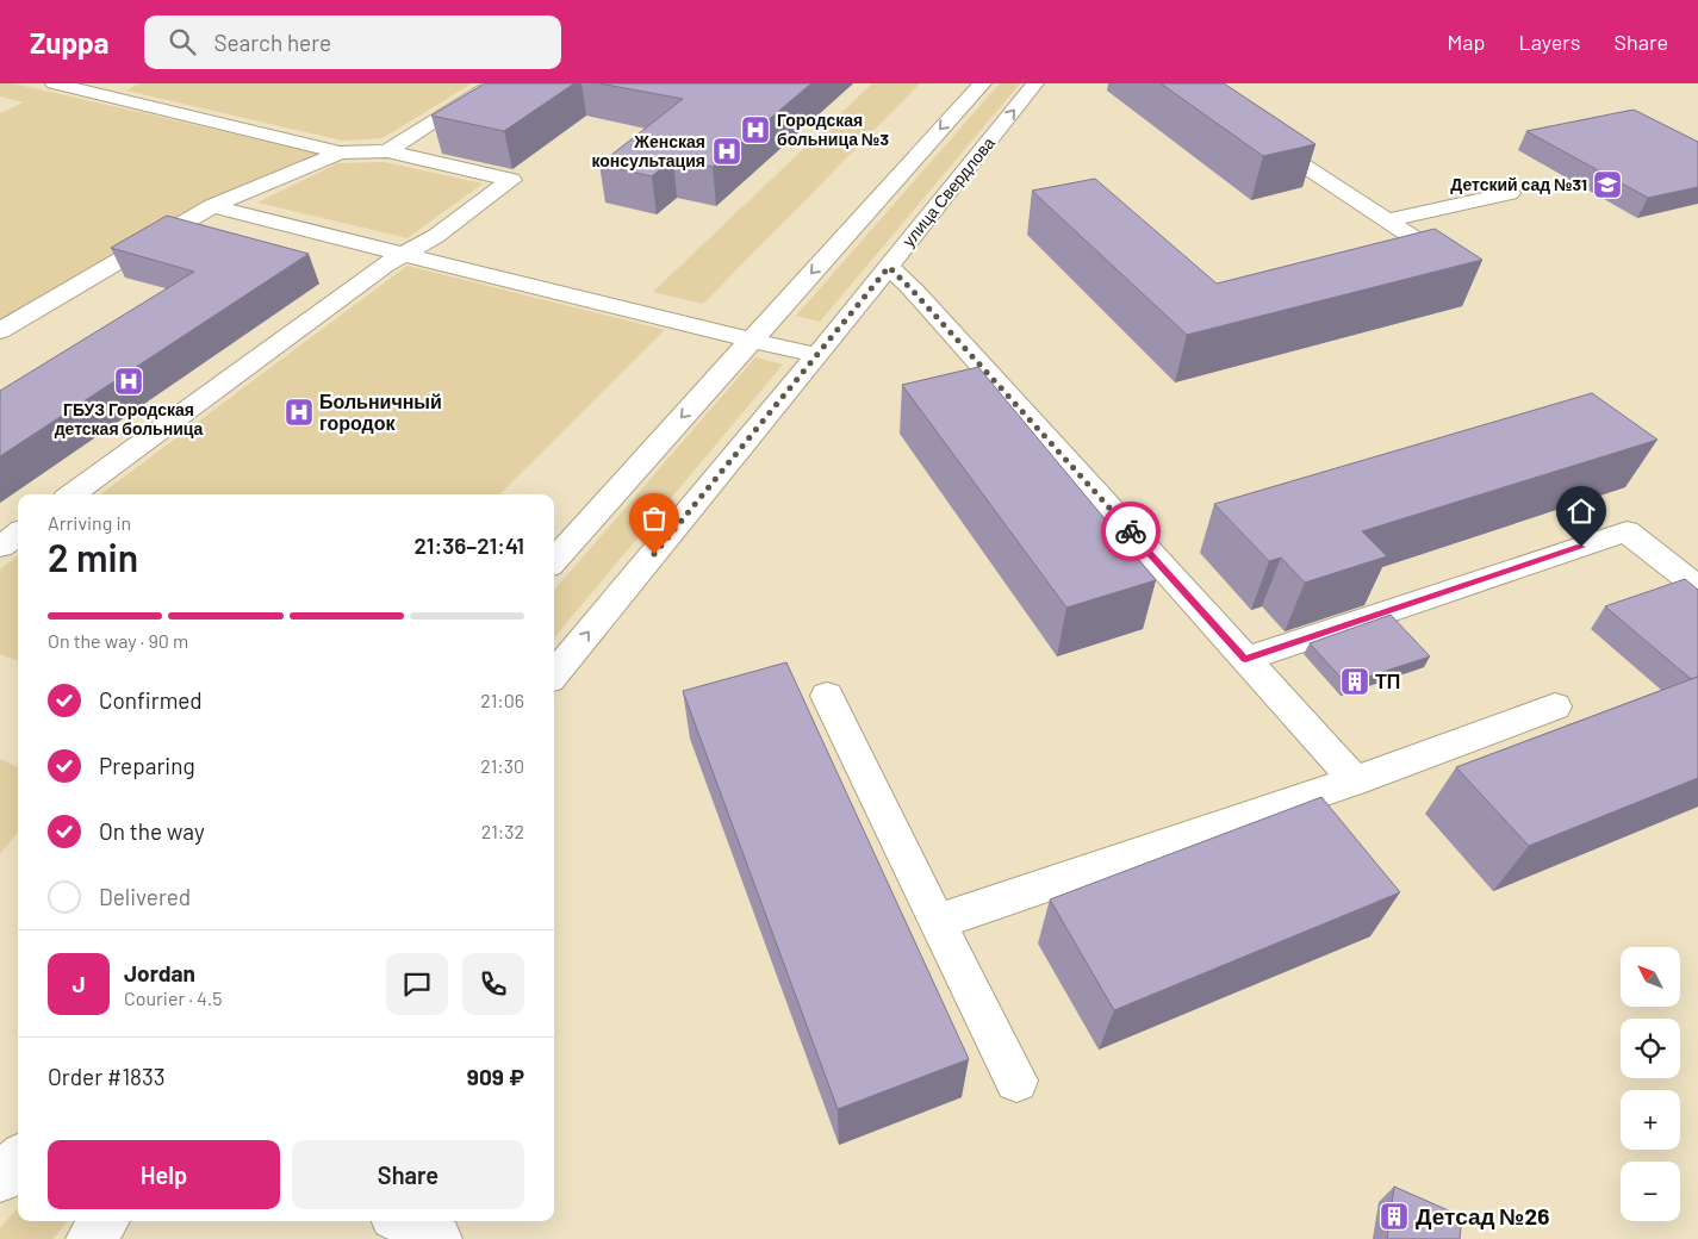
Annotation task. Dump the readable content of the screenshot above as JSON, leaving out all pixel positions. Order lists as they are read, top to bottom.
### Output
{
  "streets": {
    "street": ["улица Свердлова"]
  },
  "places": {
    "hospital": [
      "Городская больница №3",
      "Женская консультация",
      "ГБУЗ Городская детская больница",
      "Больничный городок"
    ],
    "school or university": ["Детский сад №31"],
    "building": ["ТП", "Детсад №26"]
  },
  "north": "top left",
  "page": {
    "header": "Zuppa",
    "search": "Search here",
    "nav": ["Map", "Layers", "Share"],
    "heading": ["2 min", "Arriving in", "21:36–21:41"],
    "panel": [
      "Jordan",
      "Courier · 4.5",
      "Order #1833",
      "909 ₽"
    ],
    "bar": "On the way · 90 m",
    "list": [
      ["Confirmed", "21:06"],
      ["Preparing", "21:30"],
      ["On the way", "21:32"],
      "Delivered"
    ],
    "map_buttons": ["+", "−"],
    "round": "J",
    "buttons": ["Help", "Share"]
  }
}
